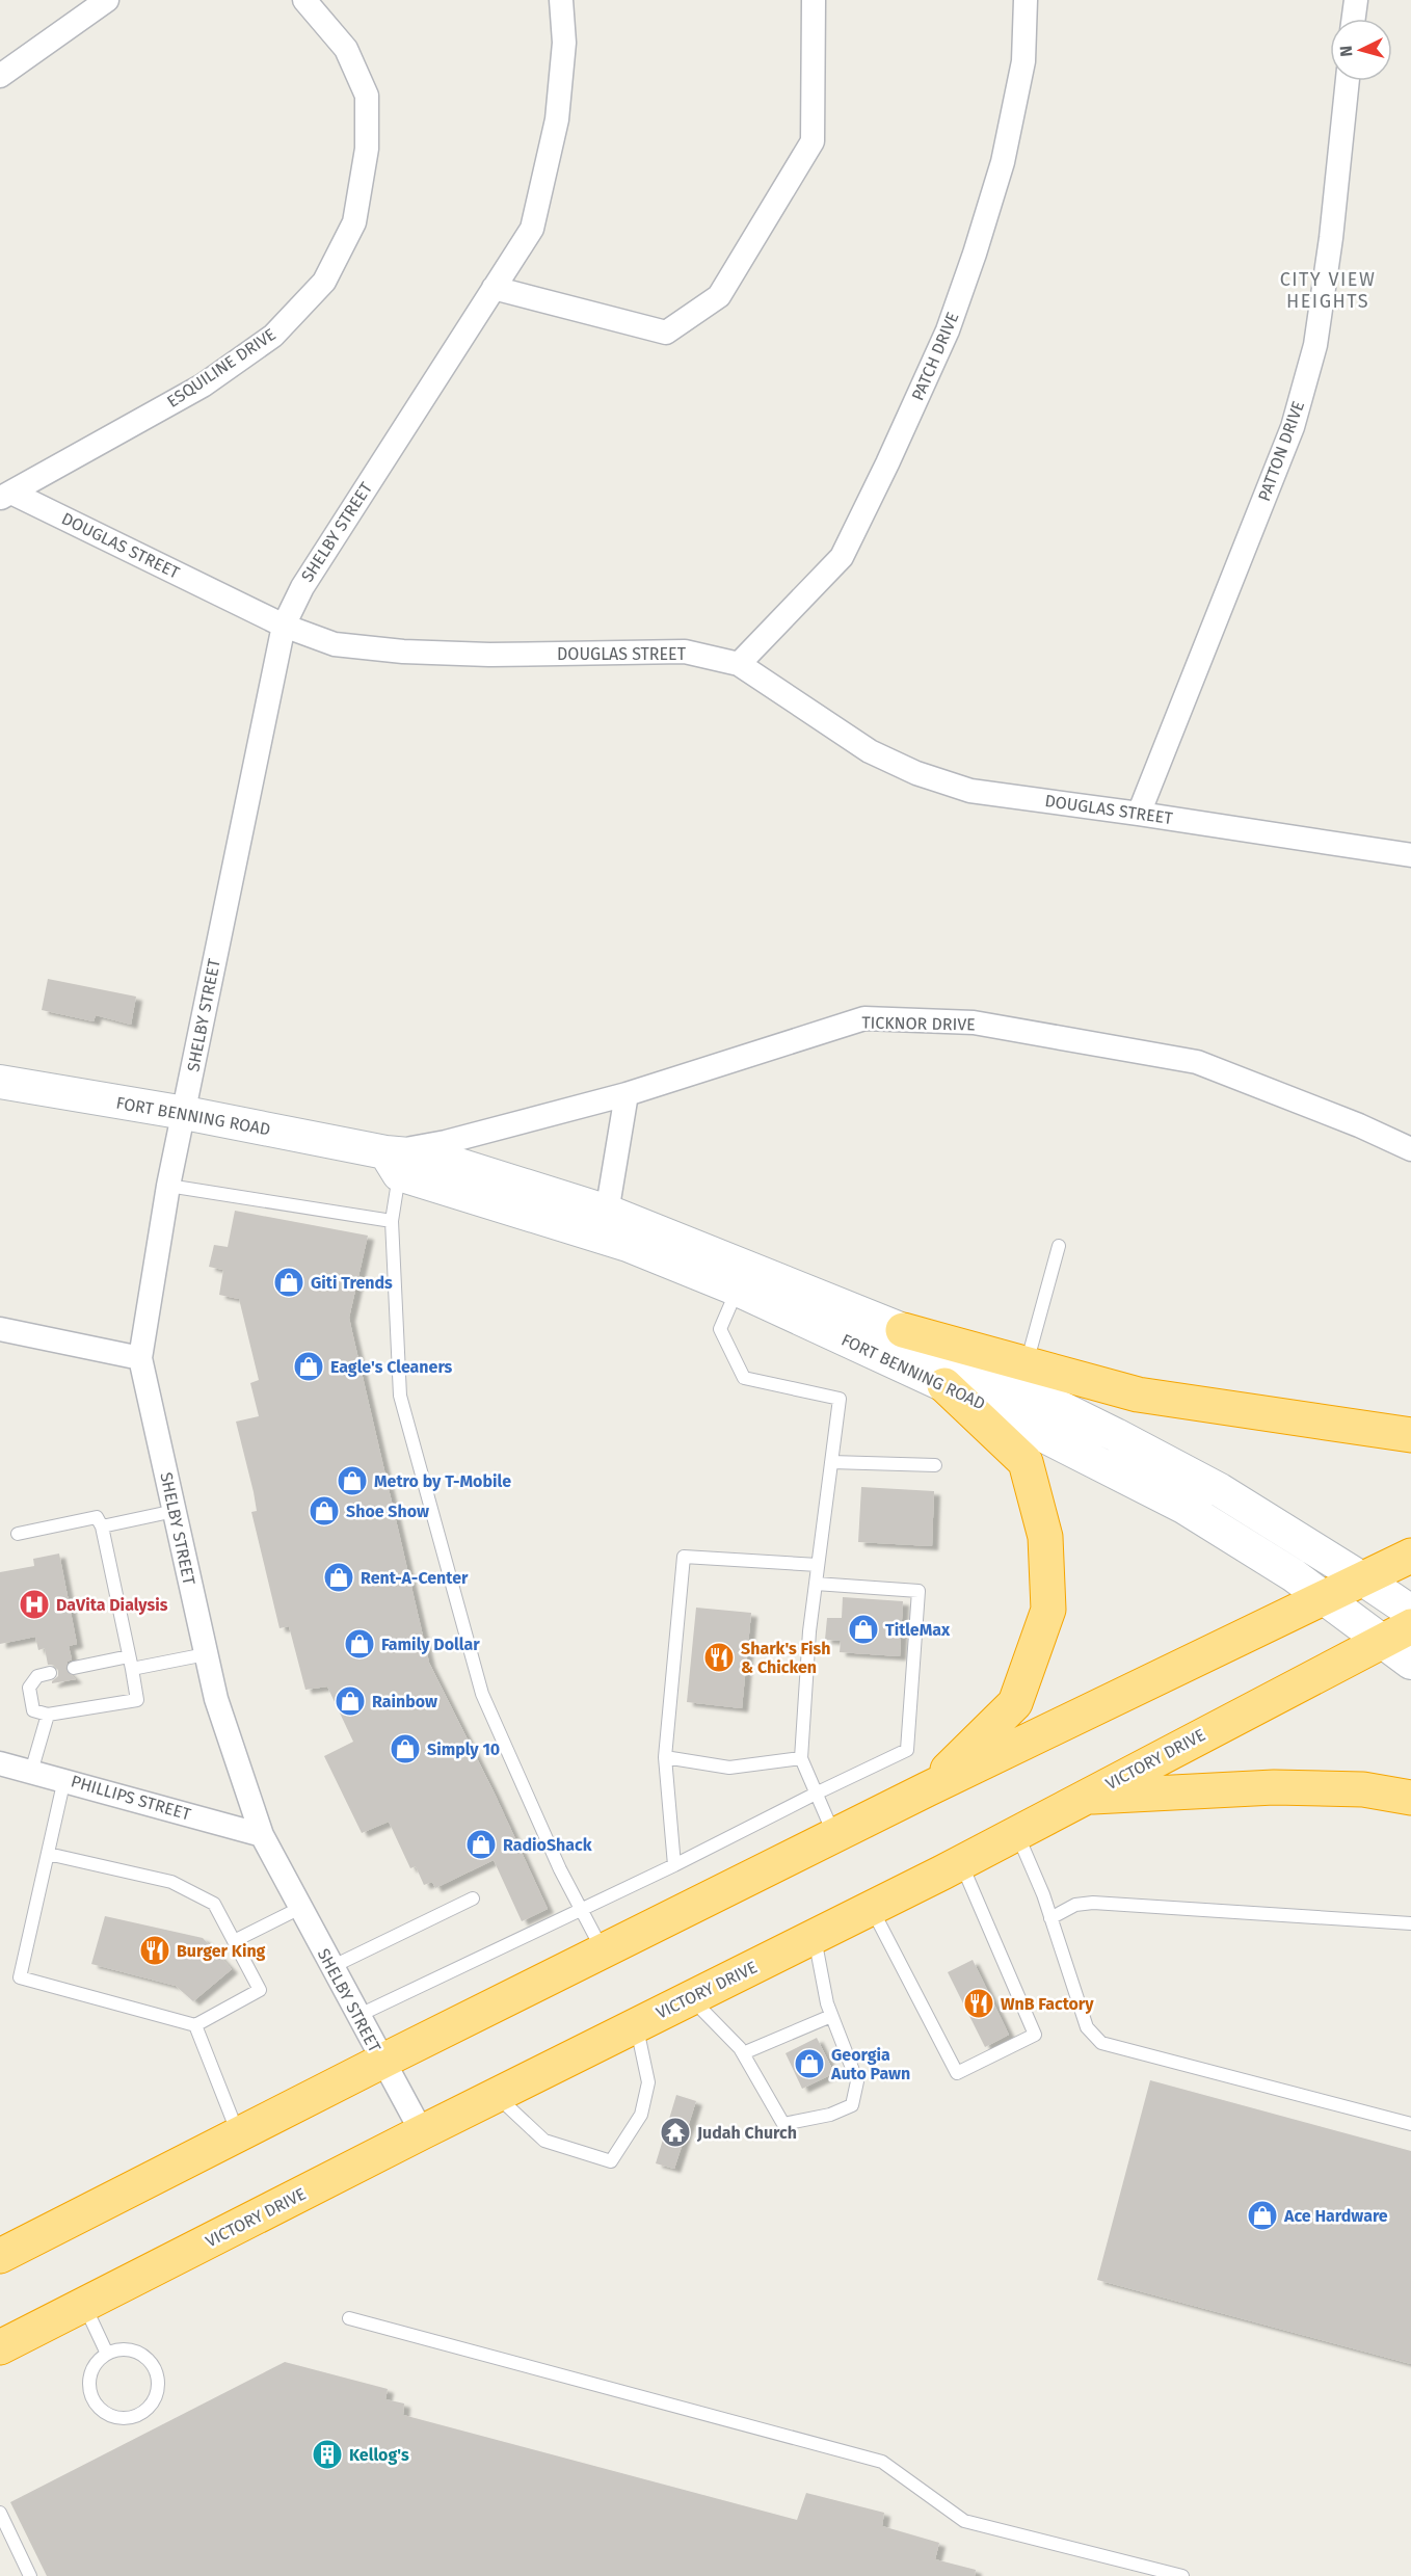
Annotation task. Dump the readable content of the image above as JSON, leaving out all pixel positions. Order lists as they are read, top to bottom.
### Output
{
  "streets": {
    "highway": ["VICTORY DRIVE"],
    "street": [
      "PATCH DRIVE",
      "ESQUILINE DRIVE",
      "PATTON DRIVE",
      "SHELBY STREET",
      "DOUGLAS STREET",
      "TICKNOR DRIVE",
      "FORT BENNING ROAD",
      "PHILLIPS STREET"
    ]
  },
  "crossings": [
    ["PATCH DRIVE", "DOUGLAS STREET"],
    ["ESQUILINE DRIVE", "DOUGLAS STREET"],
    ["PATTON DRIVE", "DOUGLAS STREET"],
    ["SHELBY STREET", "DOUGLAS STREET"],
    ["SHELBY STREET", "FORT BENNING ROAD"],
    ["SHELBY STREET", "VICTORY DRIVE"],
    ["SHELBY STREET", "PHILLIPS STREET"],
    ["TICKNOR DRIVE", "FORT BENNING ROAD"],
    ["FORT BENNING ROAD", "VICTORY DRIVE"]
  ],
  "districts": ["CITY VIEW HEIGHTS"],
  "places": {
    "shop": [
      "Giti Trends",
      "Eagle's Cleaners",
      "Metro by T-Mobile",
      "Shoe Show",
      "Rent-A-Center",
      "TitleMax",
      "Family Dollar",
      "Rainbow",
      "Simply 10",
      "RadioShack",
      "Georgia Auto Pawn",
      "Ace Hardware"
    ],
    "hospital": ["DaVita Dialysis"],
    "restaurant": ["Shark's Fish & Chicken", "Burger King", "WnB Factory"],
    "temple": ["Judah Church"],
    "building": ["Kellog's"]
  },
  "north": "left"
}
